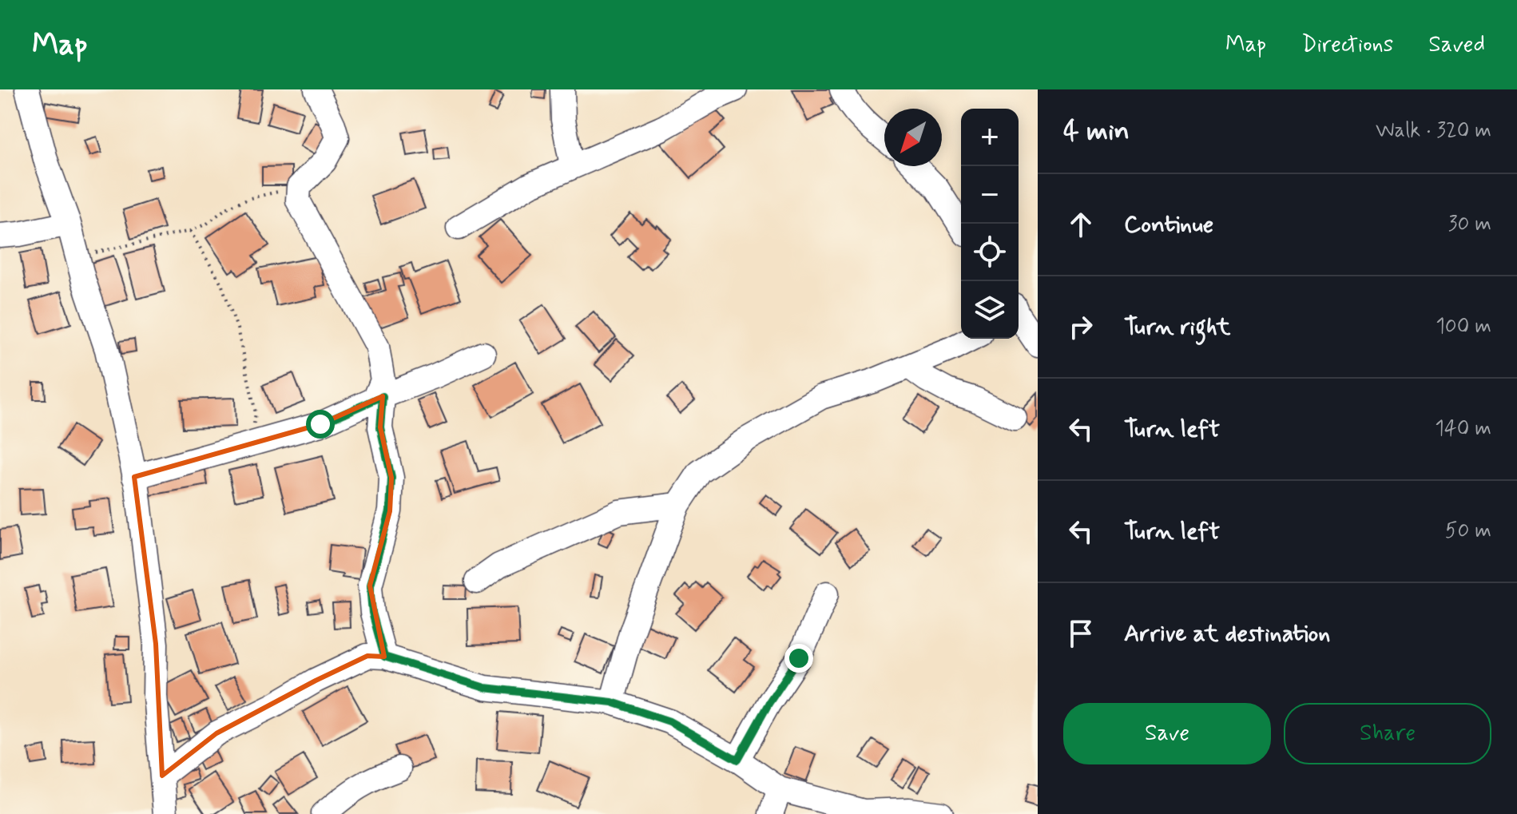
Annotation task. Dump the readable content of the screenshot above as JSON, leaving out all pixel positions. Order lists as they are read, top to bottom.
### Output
{
  "north": "bottom left",
  "page": {
    "header": "Map",
    "nav": ["Map", "Directions", "Saved"],
    "heading": ["4 min", "Walk · 320 m"],
    "map_buttons": ["+", "−"],
    "list": [
      ["Continue", "30 m"],
      ["Turn right", "100 m"],
      ["Turn left", "140 m"],
      ["Turn left", "50 m"],
      "Arrive at destination"
    ],
    "buttons": ["Save", "Share"]
  }
}
